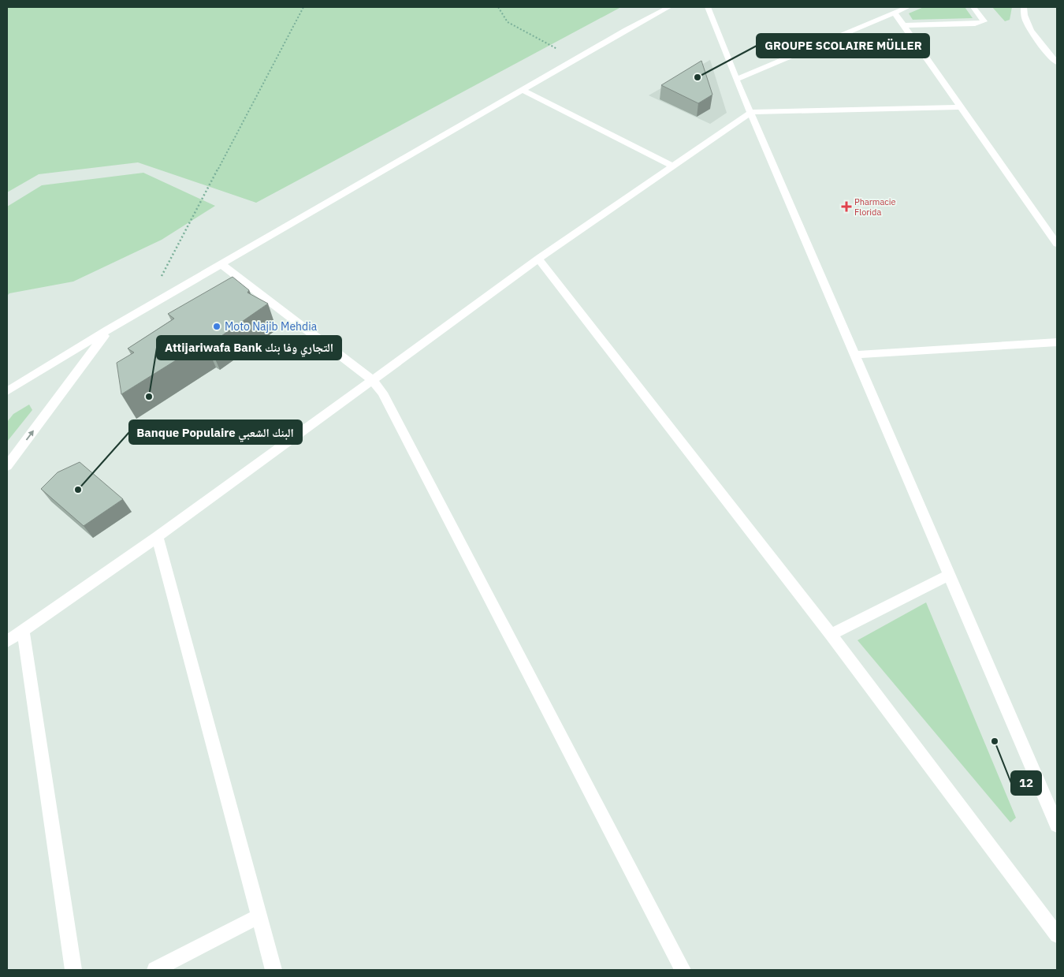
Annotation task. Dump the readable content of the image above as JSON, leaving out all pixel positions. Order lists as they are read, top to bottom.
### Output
{
  "places": {
    "other": [
      "GROUPE SCOLAIRE MÜLLER",
      "Moto Najib Mehdia",
      "Attijariwafa Bank التجاري وفا بنك",
      "Banque Populaire البنك الشعبي",
      "12"
    ],
    "health": ["Pharmacie Florida"]
  }
}
